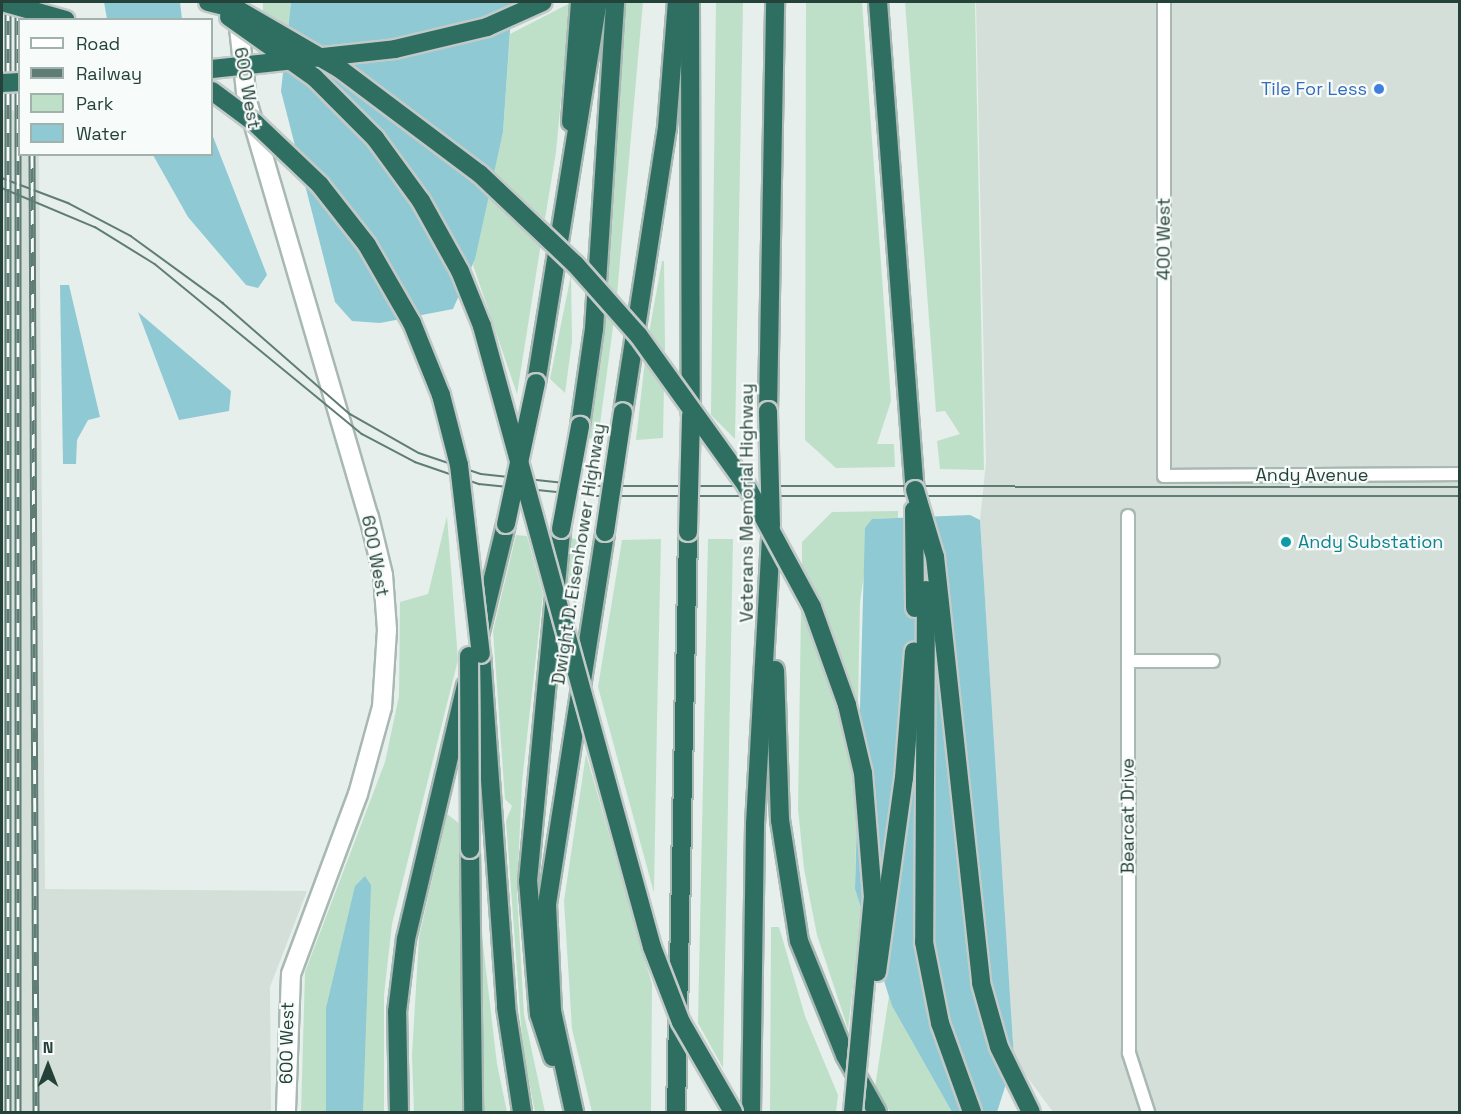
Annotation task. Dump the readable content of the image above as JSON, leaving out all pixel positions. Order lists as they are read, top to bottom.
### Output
{
  "streets": {
    "highway": ["Veterans Memorial Highway", "Dwight D. Eisenhower Highway"],
    "street": [
      "600 West",
      "400 West",
      "Andy Avenue",
      "Bearcat Drive"
    ]
  },
  "crossings": [
    ["400 West", "Andy Avenue"]
  ],
  "places": ["Tile For Less", "Andy Substation"],
  "legend": [
    "Road",
    "Railway",
    "Park",
    "Water"
  ],
  "north": "top"
}
